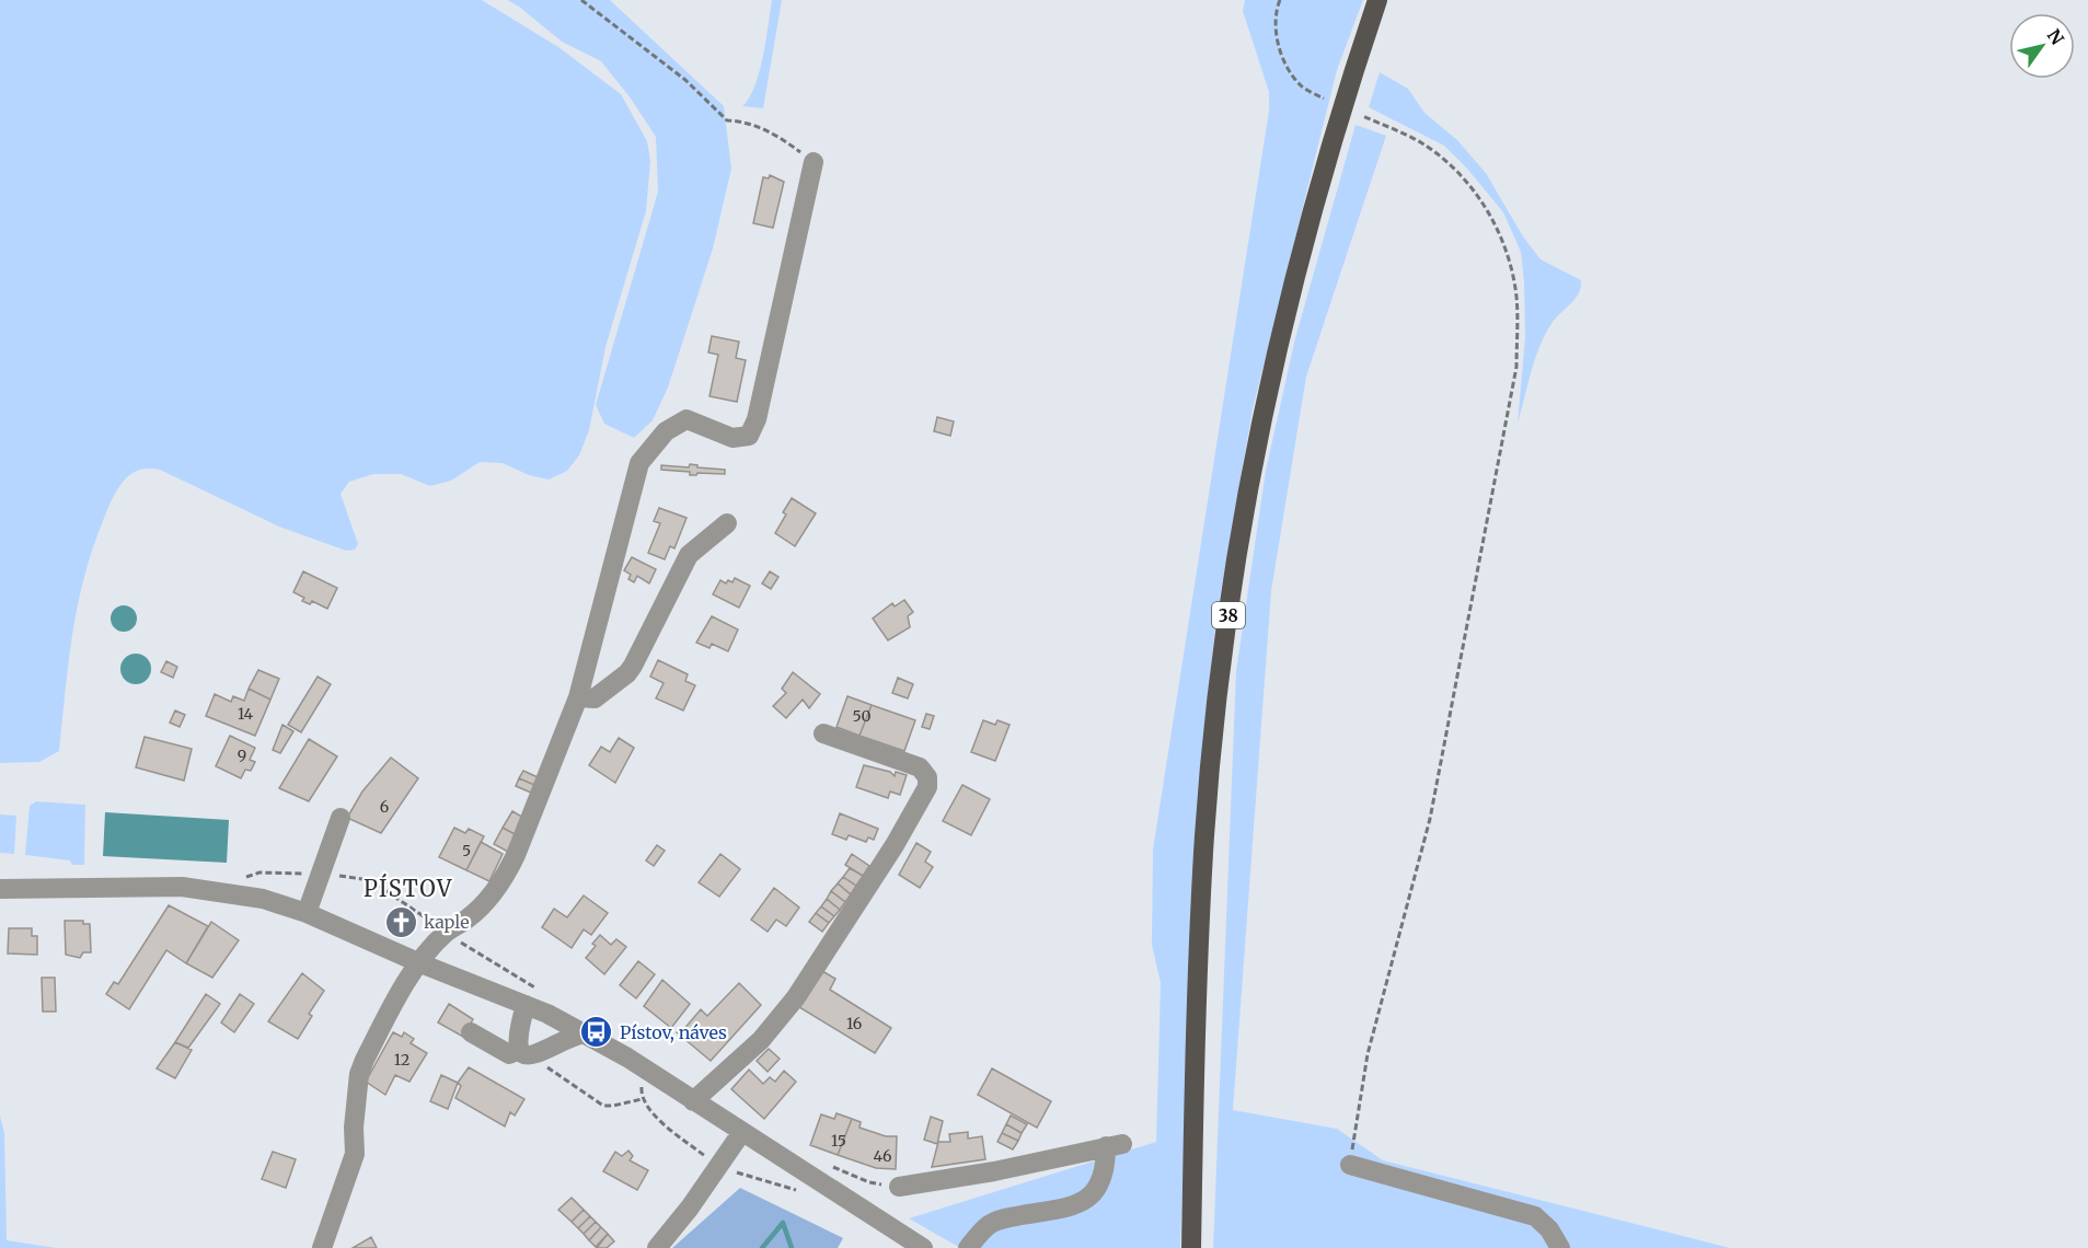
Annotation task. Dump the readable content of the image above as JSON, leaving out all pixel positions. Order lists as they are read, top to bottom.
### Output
{
  "streets": {
    "main road": ["38"]
  },
  "districts": ["PÍSTOV"],
  "places": {
    "church": ["kaple"],
    "bus stop": ["Pístov, náves"]
  },
  "house_numbers": [
    "14",
    "50",
    "9",
    "6",
    "5",
    "16",
    "12",
    "15",
    "46"
  ],
  "north": "top right"
}
